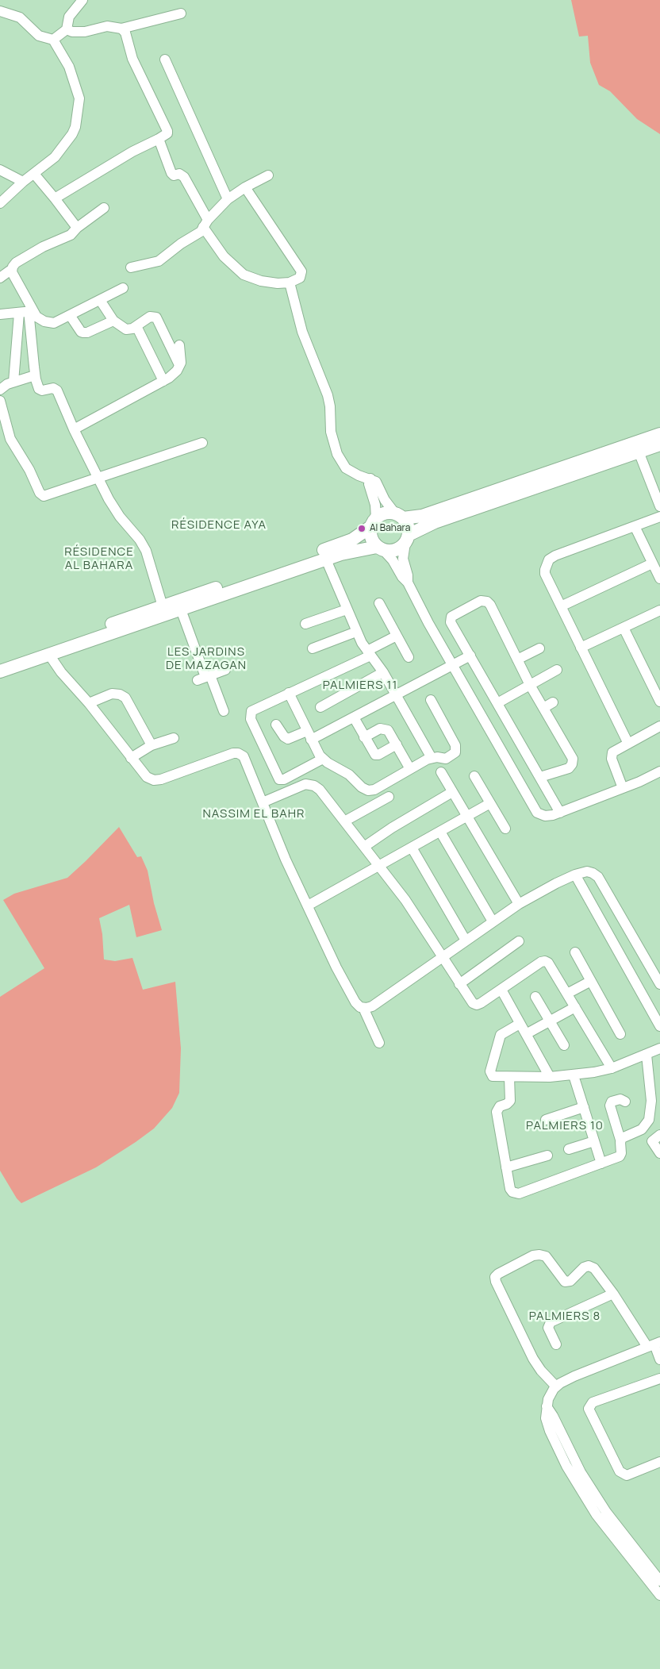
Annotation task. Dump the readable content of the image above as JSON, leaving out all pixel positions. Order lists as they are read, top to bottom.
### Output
{
  "districts": [
    "RÉSIDENCE AYA",
    "RÉSIDENCE AL BAHARA",
    "LES JARDINS DE MAZAGAN",
    "PALMIERS 11",
    "NASSIM EL BAHR",
    "PALMIERS 10",
    "PALMIERS 8"
  ],
  "places": ["Al Bahara"]
}
